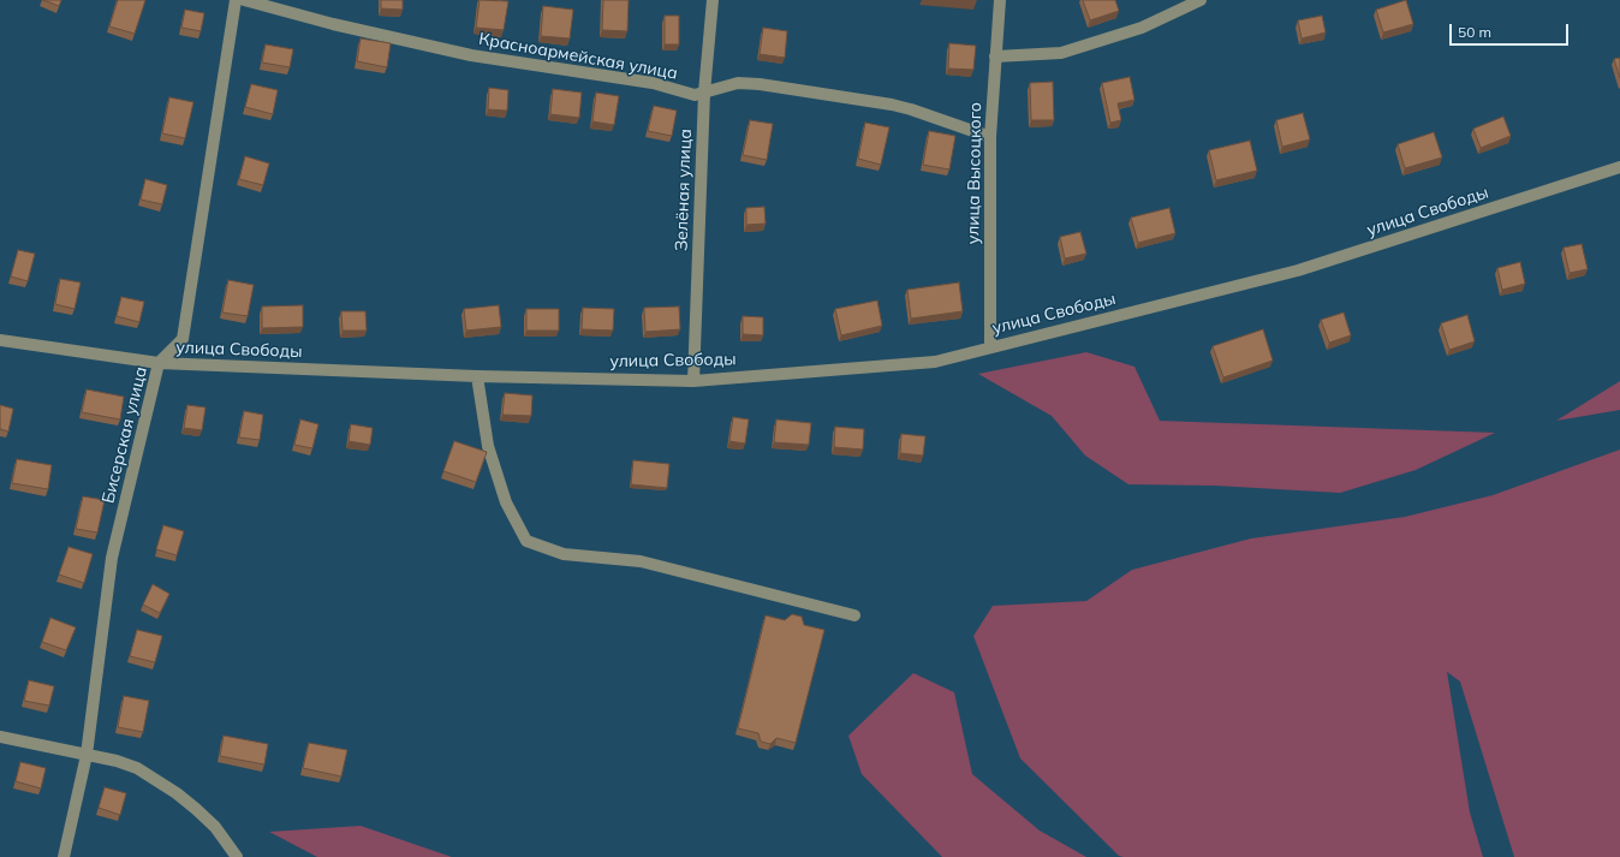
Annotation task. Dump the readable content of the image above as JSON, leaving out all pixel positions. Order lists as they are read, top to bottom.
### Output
{
  "streets": {
    "street": [
      "Красноармейская улица",
      "улица Высоцкого",
      "Зелёная улица",
      "улица Свободы",
      "Бисерская улица"
    ]
  },
  "crossings": [
    ["Красноармейская улица", "улица Высоцкого"],
    ["Красноармейская улица", "Зелёная улица"],
    ["улица Высоцкого", "улица Свободы"],
    ["Зелёная улица", "улица Свободы"],
    ["улица Свободы", "Бисерская улица"]
  ],
  "scale_bar": "50 m"
}
